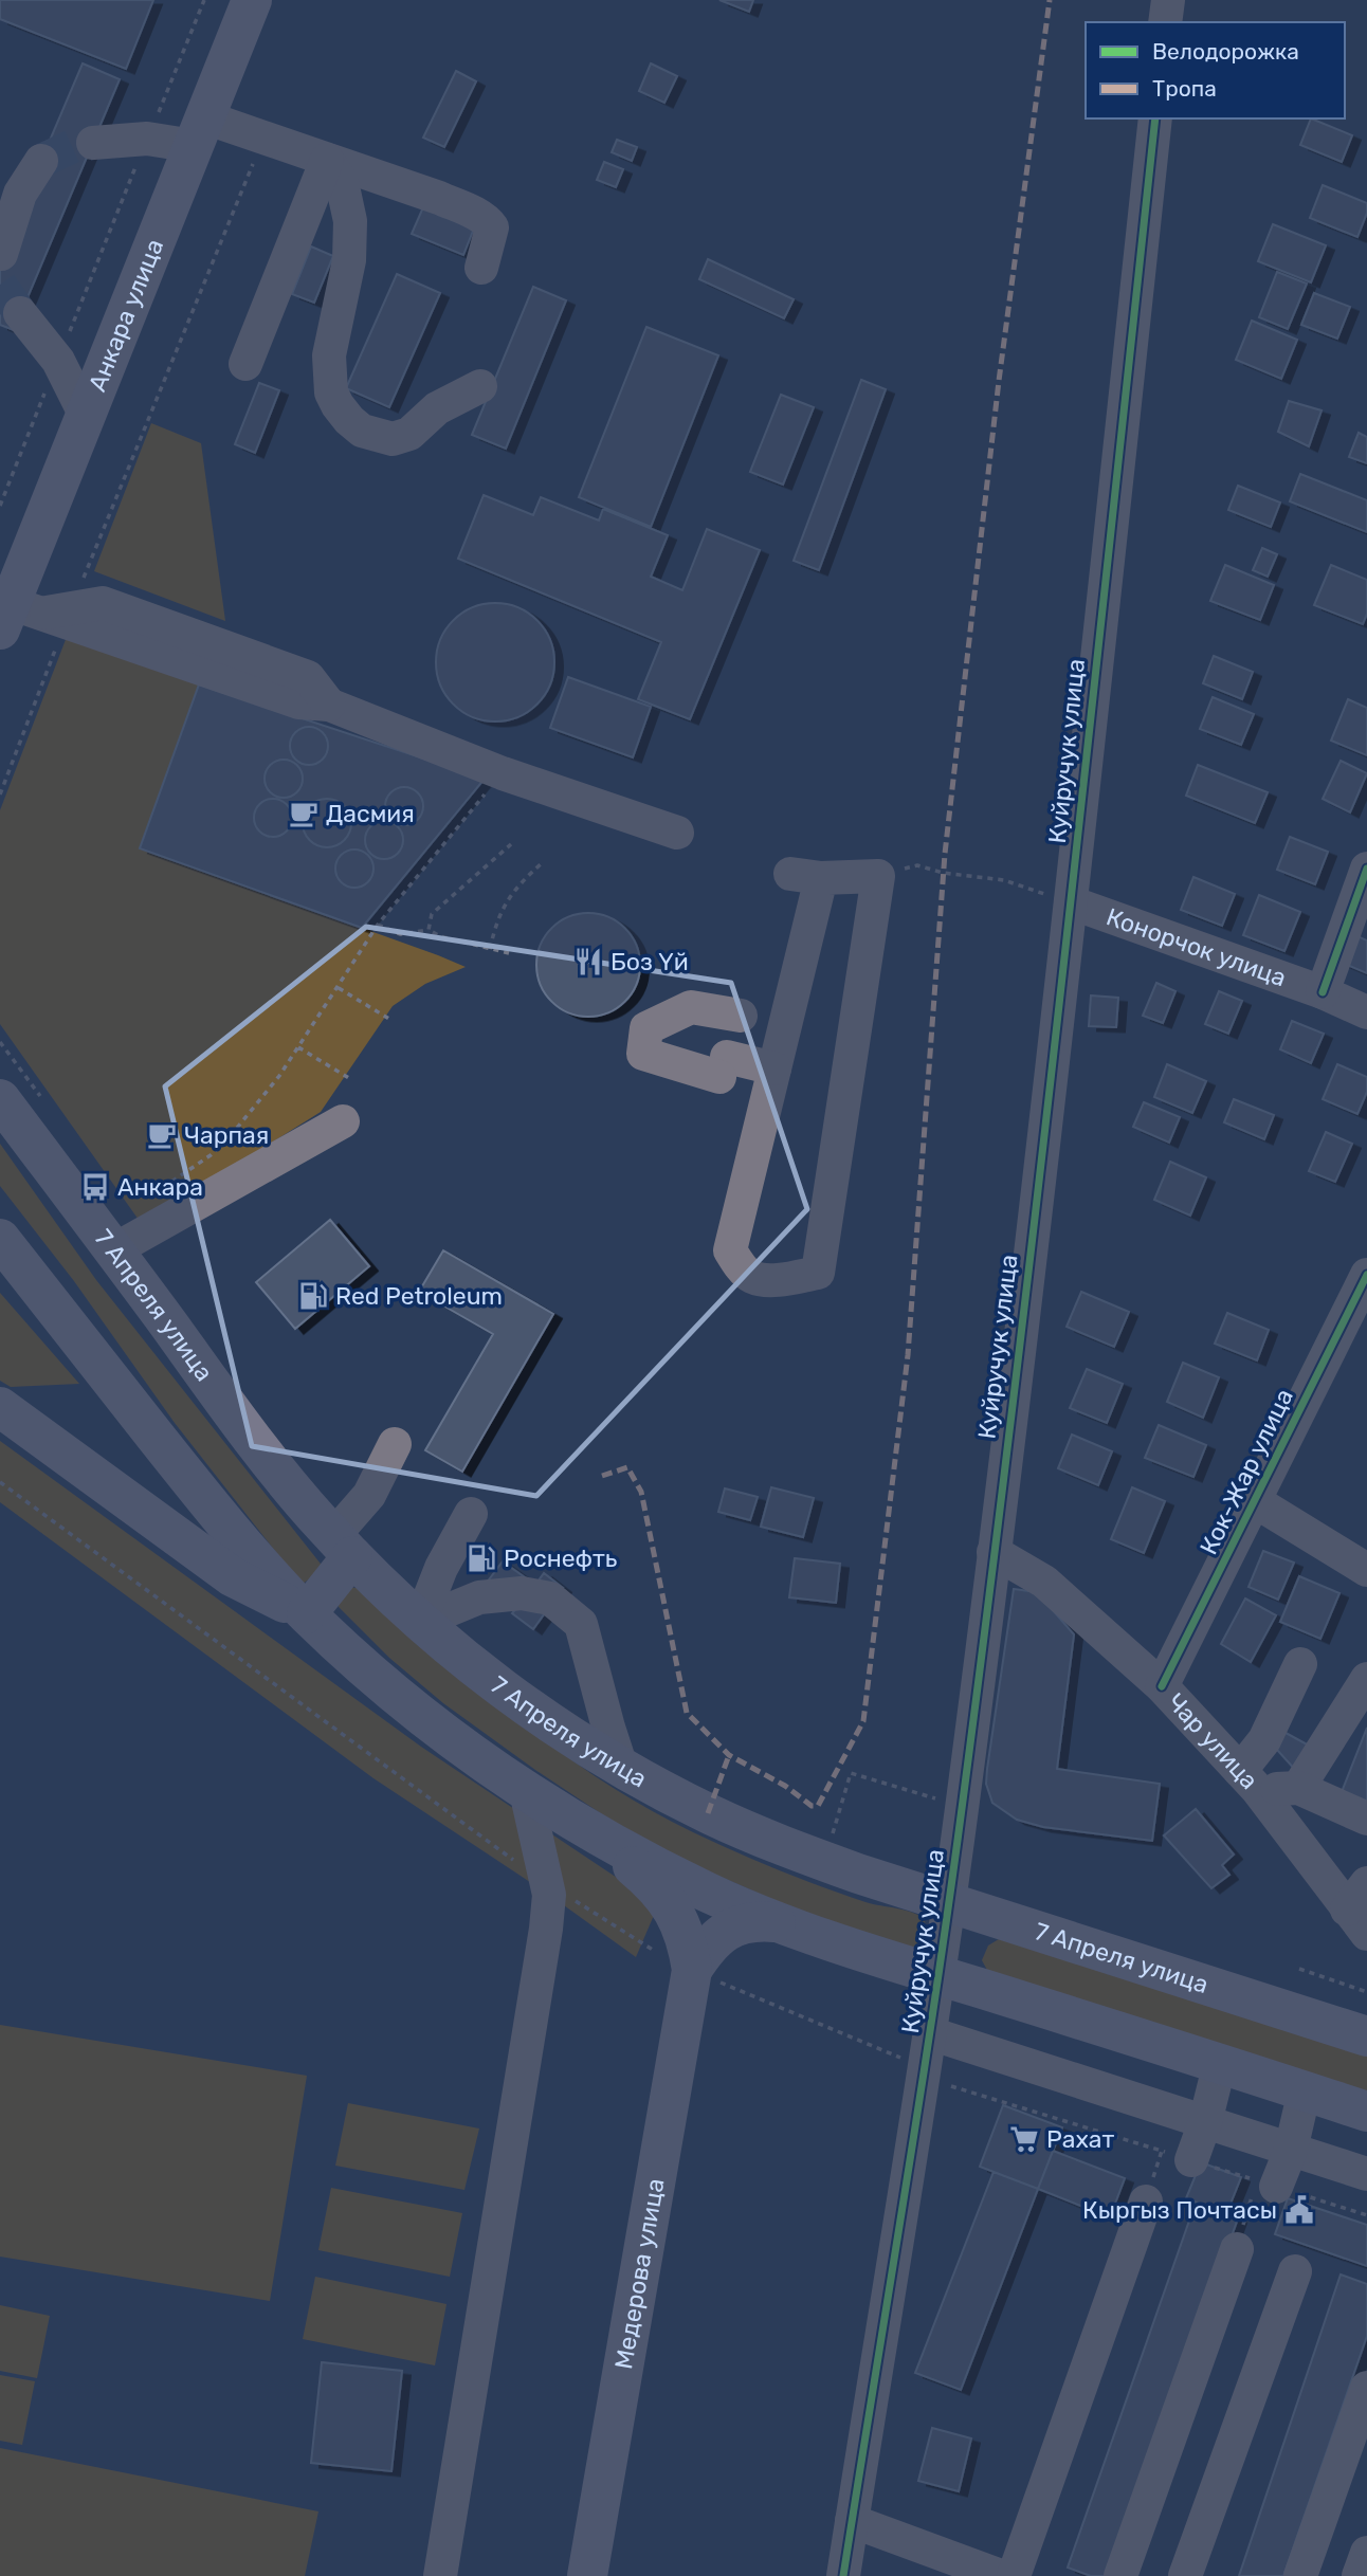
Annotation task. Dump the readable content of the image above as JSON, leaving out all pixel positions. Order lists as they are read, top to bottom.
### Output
{
  "streets": {
    "main road": ["Анкара улица", "7 Апреля улица", "Медерова улица"],
    "street": [
      "Куйручук улица",
      "Конорчок улица",
      "Кок-Жар улица",
      "Чар улица"
    ]
  },
  "crossings": [
    ["Куйручук улица", "Конорчок улица"],
    ["Куйручук улица", "7 Апреля улица"],
    ["Куйручук улица", "Чар улица"],
    ["Кок-Жар улица", "Чар улица"]
  ],
  "places": {
    "cafe": ["Дасмия", "Чарпая"],
    "restaurant": ["Боз Үй"],
    "bus stop": ["Анкара"],
    "fuel station": ["Red Petroleum", "Роснефть"],
    "supermarket": ["Рахат"],
    "public building": ["Кыргыз Почтасы"]
  },
  "legend": ["Велодорожка", "Тропа"]
}
